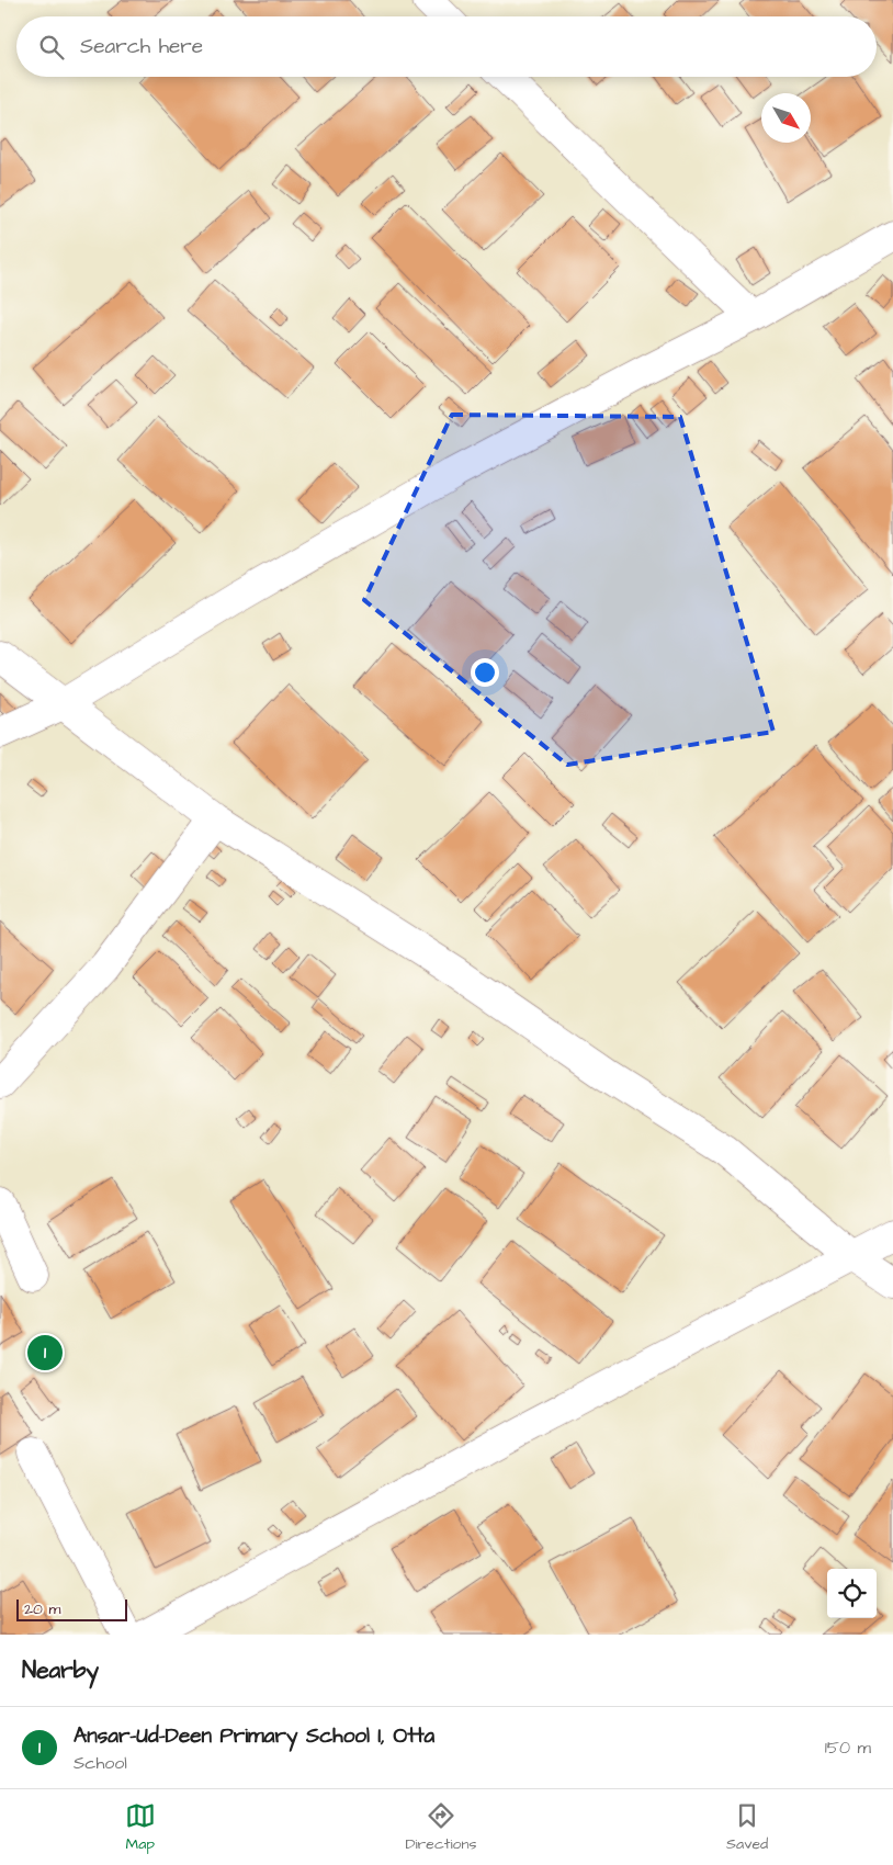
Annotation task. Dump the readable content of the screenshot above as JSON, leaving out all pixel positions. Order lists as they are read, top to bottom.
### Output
{
  "scale_bar": "20 m",
  "north": "bottom right",
  "page": {
    "search": "Search here",
    "pins": "1",
    "scale": "20 m",
    "heading": "Nearby",
    "list": [
      {
        "mark": "1",
        "name": "Ansar-Ud-Deen Primary School I, Otta",
        "note": "School",
        "value": "150 m"
      }
    ],
    "nav": ["Map", "Directions", "Saved"]
  }
}
